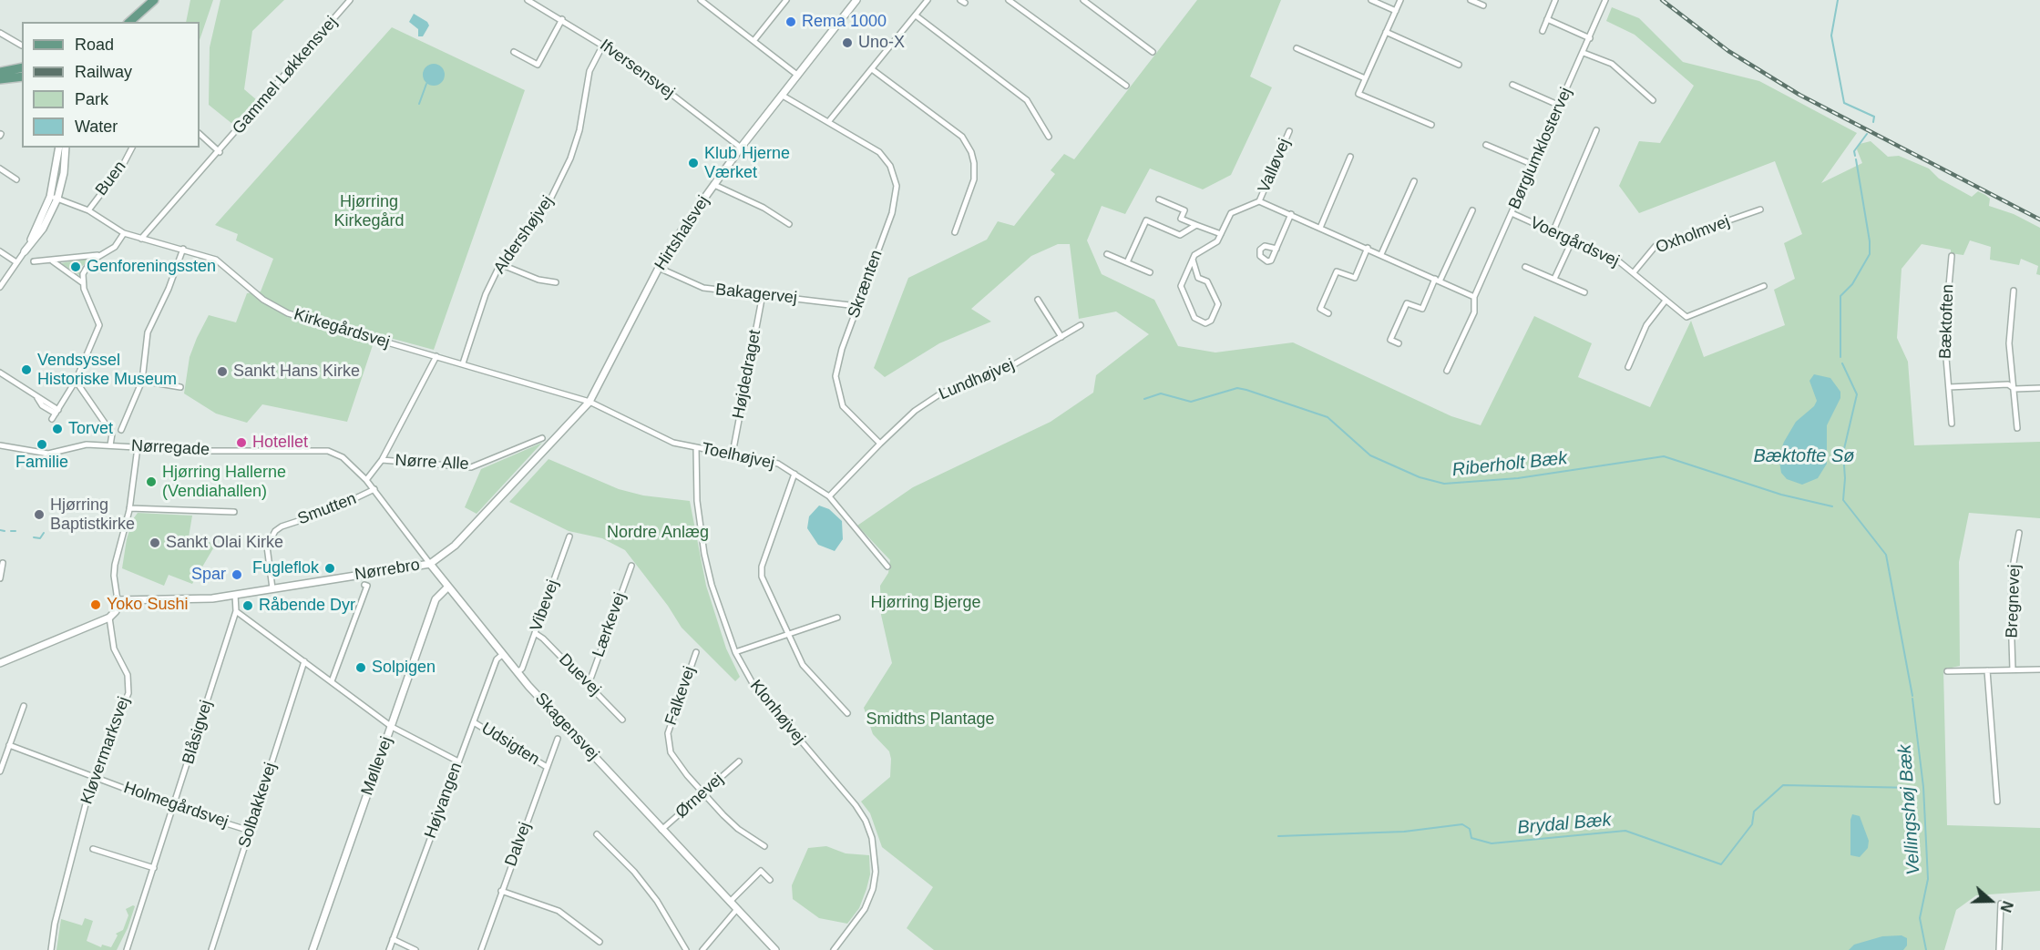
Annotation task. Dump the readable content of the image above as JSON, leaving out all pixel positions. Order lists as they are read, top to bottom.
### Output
{
  "streets": {
    "street": [
      "Ifversensvej",
      "Gammel Løkkensvej",
      "Børglumklostervej",
      "Valløvej",
      "Buen",
      "Hirtshalsvej",
      "Aldershøjvej",
      "Oxholmvej",
      "Voergårdsvej",
      "Skrænten",
      "Bakagervej",
      "Bæktoften",
      "Kirkegårdsvej",
      "Højdedraget",
      "Lundhøjvej",
      "Nørregade",
      "Toelhøjvej",
      "Nørre Alle",
      "Smutten",
      "Nørrebro",
      "Bregnevej",
      "Vibevej",
      "Lærkevej",
      "Duevej",
      "Falkevej",
      "Klonhøjvej",
      "Skagensvej",
      "Blåsigvej",
      "Udsigten",
      "Kløvermarksvej",
      "Møllevej",
      "Ørnevej",
      "Højvangen",
      "Holmegårdsvej",
      "Solbakkevej",
      "Dalvej"
    ]
  },
  "crossings": [
    ["Ifversensvej", "Hirtshalsvej"],
    ["Ifversensvej", "Aldershøjvej"],
    ["Gammel Løkkensvej", "Kirkegårdsvej"],
    ["Børglumklostervej", "Voergårdsvej"],
    ["Buen", "Kirkegårdsvej"],
    ["Hirtshalsvej", "Skrænten"],
    ["Hirtshalsvej", "Bakagervej"],
    ["Hirtshalsvej", "Kirkegårdsvej"],
    ["Hirtshalsvej", "Toelhøjvej"],
    ["Hirtshalsvej", "Nørrebro"],
    ["Aldershøjvej", "Kirkegårdsvej"],
    ["Oxholmvej", "Voergårdsvej"],
    ["Skrænten", "Bakagervej"],
    ["Skrænten", "Lundhøjvej"],
    ["Bakagervej", "Højdedraget"],
    ["Kirkegårdsvej", "Toelhøjvej"],
    ["Kirkegårdsvej", "Nørrebro"],
    ["Højdedraget", "Toelhøjvej"],
    ["Nørregade", "Skagensvej"],
    ["Toelhøjvej", "Nørrebro"],
    ["Toelhøjvej", "Klonhøjvej"],
    ["Smutten", "Nørrebro"],
    ["Smutten", "Skagensvej"],
    ["Nørrebro", "Skagensvej"],
    ["Nørrebro", "Blåsigvej"],
    ["Vibevej", "Duevej"],
    ["Vibevej", "Skagensvej"],
    ["Lærkevej", "Duevej"],
    ["Falkevej", "Ørnevej"],
    ["Skagensvej", "Møllevej"],
    ["Skagensvej", "Ørnevej"],
    ["Skagensvej", "Højvangen"],
    ["Blåsigvej", "Holmegårdsvej"],
    ["Udsigten", "Højvangen"],
    ["Udsigten", "Dalvej"],
    ["Kløvermarksvej", "Holmegårdsvej"],
    ["Holmegårdsvej", "Solbakkevej"]
  ],
  "water": [
    "Bæktofte Sø",
    "Riberholt Bæk",
    "Vellingshøj Bæk",
    "Brydal Bæk"
  ],
  "parks": [
    "Hjørring Kirkegård",
    "Nordre Anlæg",
    "Hjørring Bjerge",
    "Smidths Plantage"
  ],
  "places": [
    "Rema 1000",
    "Uno-X",
    "Klub Hjerne Værket",
    "Genforeningssten",
    "Vendsyssel Historiske Museum",
    "Sankt Hans Kirke",
    "Torvet",
    "Hotellet",
    "Familie",
    "Hjørring Hallerne (Vendiahallen)",
    "Hjørring Baptistkirke",
    "Sankt Olai Kirke",
    "Fugleflok",
    "Spar",
    "Yoko Sushi",
    "Råbende Dyr",
    "Solpigen"
  ],
  "legend": [
    "Road",
    "Railway",
    "Park",
    "Water"
  ],
  "north": "right"
}
